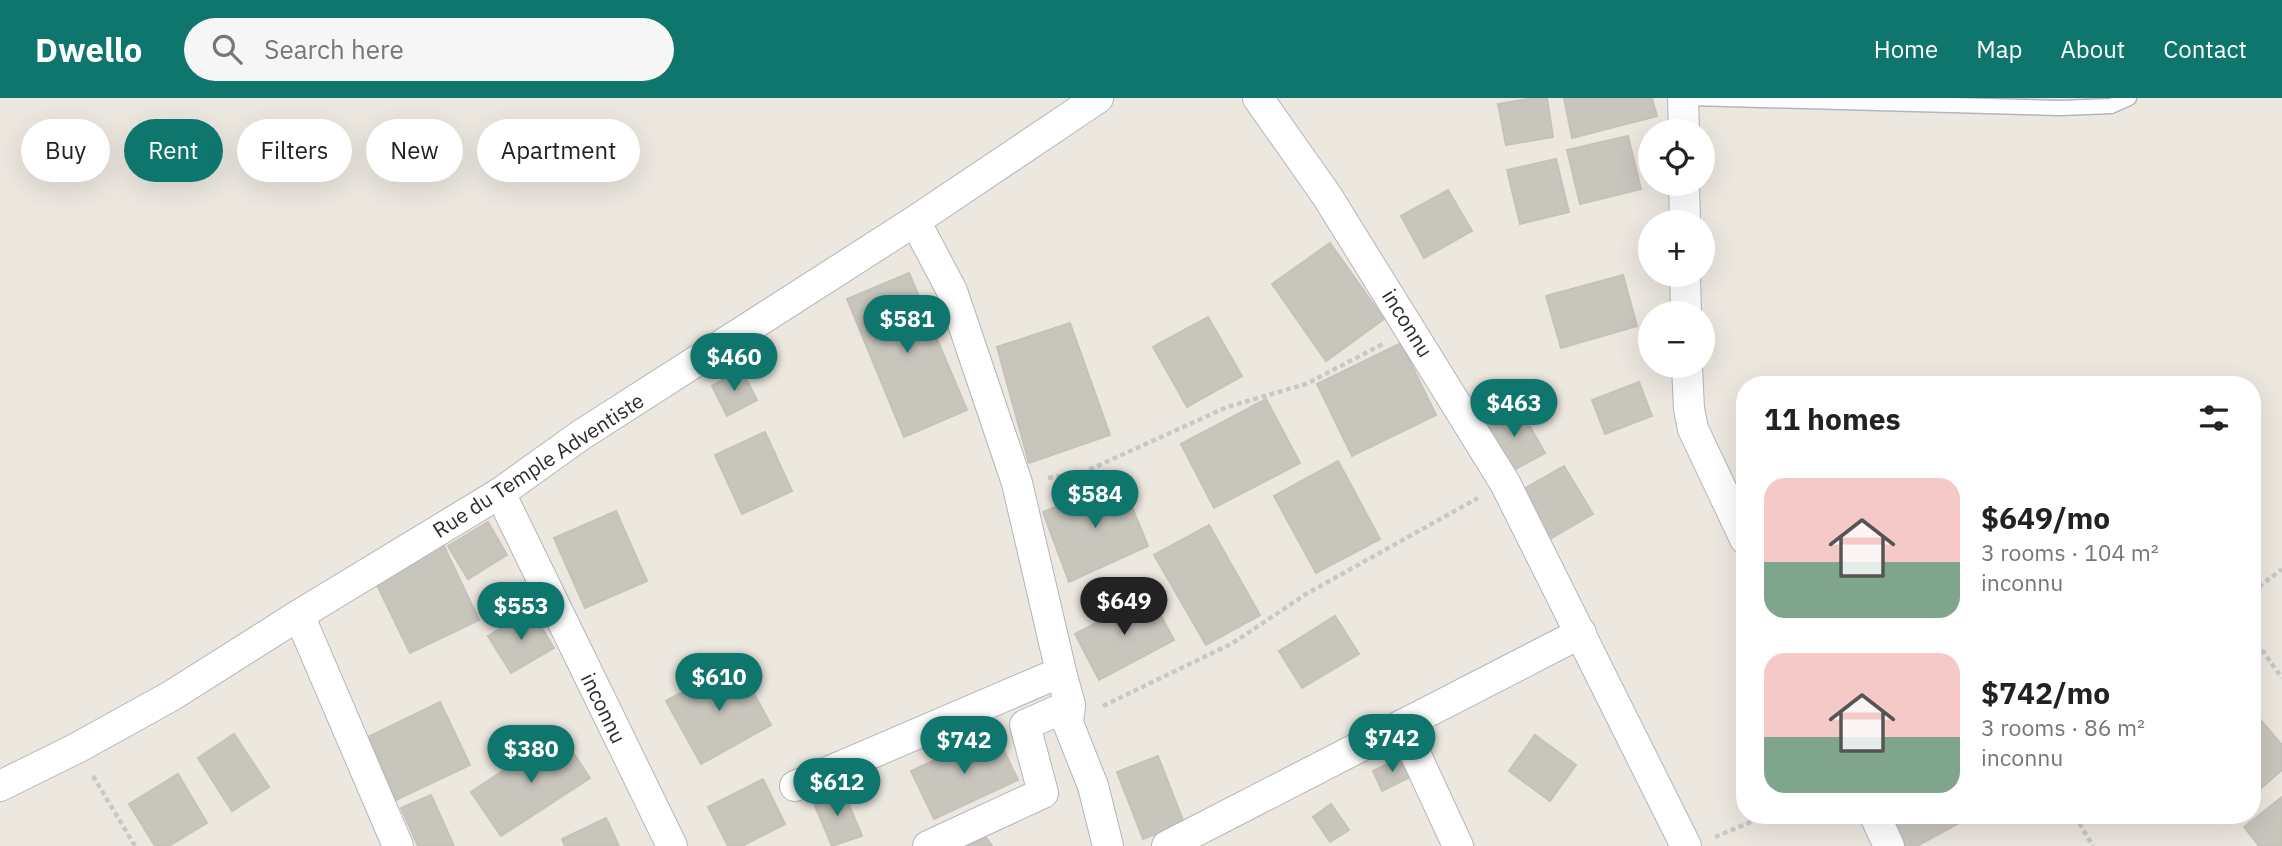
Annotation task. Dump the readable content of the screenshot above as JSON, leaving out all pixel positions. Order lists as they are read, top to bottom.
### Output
{
  "streets": {
    "street": ["inconnu", "Rue du Temple Adventiste"]
  },
  "crossings": [
    ["inconnu", "Rue du Temple Adventiste"]
  ],
  "page": {
    "header": "Dwello",
    "search": "Search here",
    "nav": [
      "Home",
      "Map",
      "About",
      "Contact"
    ],
    "map_buttons": ["+", "−"],
    "chip": [
      "Buy",
      "Rent",
      "Filters",
      "New",
      "Apartment"
    ],
    "price": [
      "$581",
      "$460",
      "$463",
      "$584",
      "$649",
      "$553",
      "$610",
      "$742",
      "$742",
      "$380",
      "$612"
    ],
    "heading": "11 homes",
    "list": [
      {
        "name": "$649/mo",
        "note": "3 rooms · 104 m² · inconnu"
      },
      {
        "name": "$742/mo",
        "note": "3 rooms · 86 m² · inconnu"
      }
    ]
  }
}
